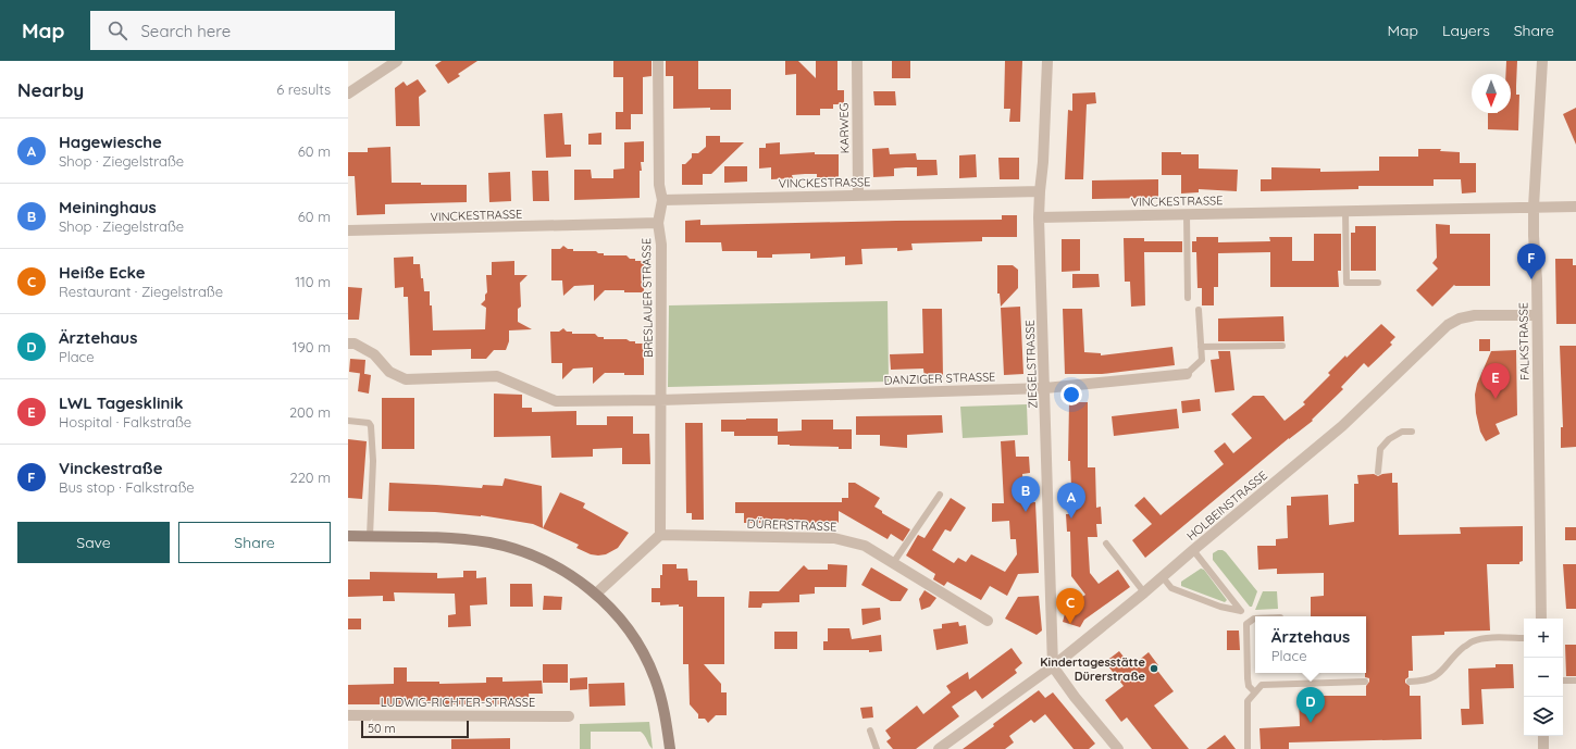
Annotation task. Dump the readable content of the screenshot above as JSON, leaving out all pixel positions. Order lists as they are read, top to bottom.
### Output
{
  "streets": {
    "street": [
      "KARWEG",
      "VINCKESTRASSE",
      "BRESLAUER STRASSE",
      "FALKSTRASSE",
      "ZIEGELSTRASSE",
      "DANZIGER STRASSE",
      "HOLBEINSTRASSE",
      "DÜRERSTRASSE",
      "LUDWIG-RICHTER-STRASSE"
    ]
  },
  "crossings": [
    ["KARWEG", "VINCKESTRASSE"],
    ["VINCKESTRASSE", "BRESLAUER STRASSE"],
    ["VINCKESTRASSE", "FALKSTRASSE"],
    ["VINCKESTRASSE", "ZIEGELSTRASSE"],
    ["BRESLAUER STRASSE", "DANZIGER STRASSE"],
    ["BRESLAUER STRASSE", "DÜRERSTRASSE"],
    ["FALKSTRASSE", "HOLBEINSTRASSE"],
    ["ZIEGELSTRASSE", "DANZIGER STRASSE"],
    ["ZIEGELSTRASSE", "HOLBEINSTRASSE"]
  ],
  "places": ["Kindertagesstätte Dürerstraße"],
  "scale_bar": "50 m",
  "north": "bottom",
  "page": {
    "header": "Map",
    "search": "Search here",
    "nav": ["Map", "Layers", "Share"],
    "heading": ["Nearby", "6 results"],
    "list": [
      {
        "mark": "A",
        "name": "Hagewiesche",
        "note": "Shop · Ziegelstraße",
        "value": "60 m"
      },
      {
        "mark": "B",
        "name": "Meininghaus",
        "note": "Shop · Ziegelstraße",
        "value": "60 m"
      },
      {
        "mark": "C",
        "name": "Heiße Ecke",
        "note": "Restaurant · Ziegelstraße",
        "value": "110 m"
      },
      {
        "mark": "D",
        "name": "Ärztehaus",
        "note": "Place",
        "value": "190 m"
      },
      {
        "mark": "E",
        "name": "LWL Tagesklinik",
        "note": "Hospital · Falkstraße",
        "value": "200 m"
      },
      {
        "mark": "F",
        "name": "Vinckestraße",
        "note": "Bus stop · Falkstraße",
        "value": "220 m"
      }
    ],
    "pins": [
      "F",
      "E",
      "B",
      "A",
      "C",
      "D"
    ],
    "buttons": ["Save", "Share"],
    "popup": ["Ärztehaus", "Place"],
    "map_buttons": ["+", "−"],
    "scale": "50 m"
  }
}
